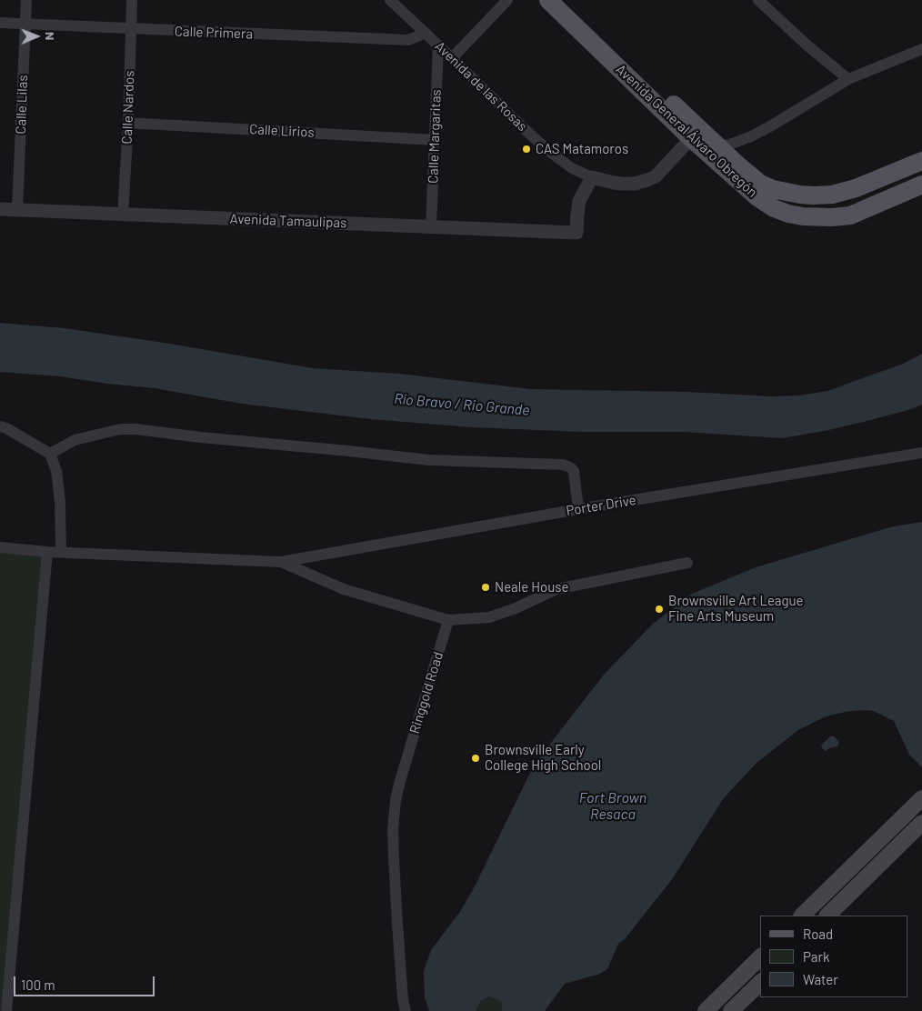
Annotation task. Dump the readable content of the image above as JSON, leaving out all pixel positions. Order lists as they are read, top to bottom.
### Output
{
  "streets": {
    "main road": ["Avenida General Álvaro Obregón"],
    "street": [
      "Calle Primera",
      "Avenida de las Rosas",
      "Calle Lilas",
      "Calle Nardos",
      "Calle Lirios",
      "Calle Margaritas",
      "Avenida Tamaulipas",
      "Porter Drive",
      "Ringgold Road"
    ]
  },
  "crossings": [
    ["Calle Primera", "Avenida de las Rosas"],
    ["Calle Primera", "Calle Lilas"],
    ["Calle Primera", "Calle Nardos"],
    ["Avenida de las Rosas", "Avenida General Álvaro Obregón"],
    ["Avenida de las Rosas", "Calle Margaritas"],
    ["Avenida de las Rosas", "Avenida Tamaulipas"],
    ["Calle Lilas", "Avenida Tamaulipas"],
    ["Calle Nardos", "Calle Lirios"],
    ["Calle Nardos", "Avenida Tamaulipas"],
    ["Calle Lirios", "Calle Margaritas"],
    ["Calle Margaritas", "Avenida Tamaulipas"]
  ],
  "water": ["Río Bravo / Rio Grande", "Fort Brown Resaca"],
  "places": [
    "CAS Matamoros",
    "Neale House",
    "Brownsville Art League Fine Arts Museum",
    "Brownsville Early College High School"
  ],
  "legend": ["Road", "Park", "Water"],
  "scale_bar": "100 m",
  "north": "right"
}
